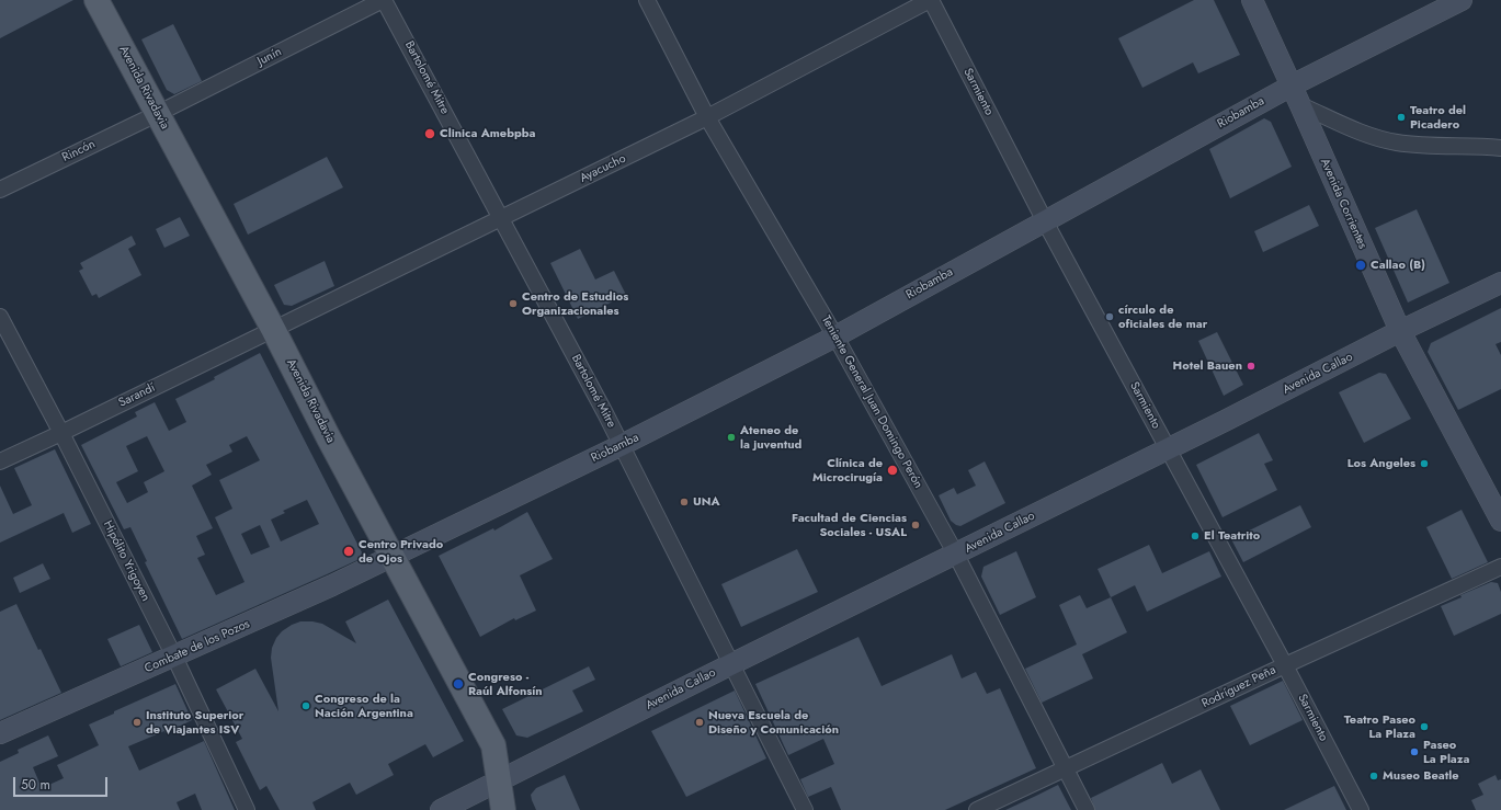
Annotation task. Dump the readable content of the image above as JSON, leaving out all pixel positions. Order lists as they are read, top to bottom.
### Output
{
  "streets": {
    "main road": ["Avenida Rivadavia"],
    "street": [
      "Junín",
      "Bartolomé Mitre",
      "Sarmiento",
      "Riobamba",
      "Rincón",
      "Ayacucho",
      "Avenida Corrientes",
      "Avenida Callao",
      "Sarandí",
      "Teniente General Juan Domingo Perón",
      "Hipólito Yrigoyen",
      "Combate de los Pozos",
      "Rodríguez Peña"
    ]
  },
  "crossings": [
    ["Junín", "Bartolomé Mitre"],
    ["Junín", "Avenida Rivadavia"],
    ["Junín", "Rincón"],
    ["Bartolomé Mitre", "Riobamba"],
    ["Bartolomé Mitre", "Ayacucho"],
    ["Bartolomé Mitre", "Avenida Callao"],
    ["Avenida Rivadavia", "Riobamba"],
    ["Avenida Rivadavia", "Rincón"],
    ["Avenida Rivadavia", "Ayacucho"],
    ["Avenida Rivadavia", "Avenida Callao"],
    ["Avenida Rivadavia", "Sarandí"],
    ["Avenida Rivadavia", "Combate de los Pozos"],
    ["Sarmiento", "Riobamba"],
    ["Sarmiento", "Ayacucho"],
    ["Sarmiento", "Avenida Callao"],
    ["Sarmiento", "Rodríguez Peña"],
    ["Riobamba", "Avenida Corrientes"],
    ["Riobamba", "Teniente General Juan Domingo Perón"],
    ["Riobamba", "Combate de los Pozos"],
    ["Ayacucho", "Sarandí"],
    ["Ayacucho", "Teniente General Juan Domingo Perón"],
    ["Avenida Corrientes", "Avenida Callao"],
    ["Avenida Callao", "Teniente General Juan Domingo Perón"],
    ["Sarandí", "Hipólito Yrigoyen"],
    ["Teniente General Juan Domingo Perón", "Rodríguez Peña"],
    ["Hipólito Yrigoyen", "Combate de los Pozos"]
  ],
  "places": [
    "Teatro del Picadero",
    "Clinica Amebpba",
    "Callao (B)",
    "Centro de Estudios Organizacionales",
    "círculo de oficiales de mar",
    "Hotel Bauen",
    "Ateneo de la juventud",
    "Los Angeles",
    "Clínica de Microcirugía",
    "UNA",
    "Facultad de Ciencias Sociales - USAL",
    "El Teatrito",
    "Centro Privado de Ojos",
    "Congreso - Raúl Alfonsín",
    "Congreso de la Nación Argentina",
    "Instituto Superior de Viajantes ISV",
    "Nueva Escuela de Diseño y Comunicación",
    "Teatro Paseo La Plaza",
    "Paseo La Plaza",
    "Museo Beatle"
  ],
  "scale_bar": "50 m"
}
